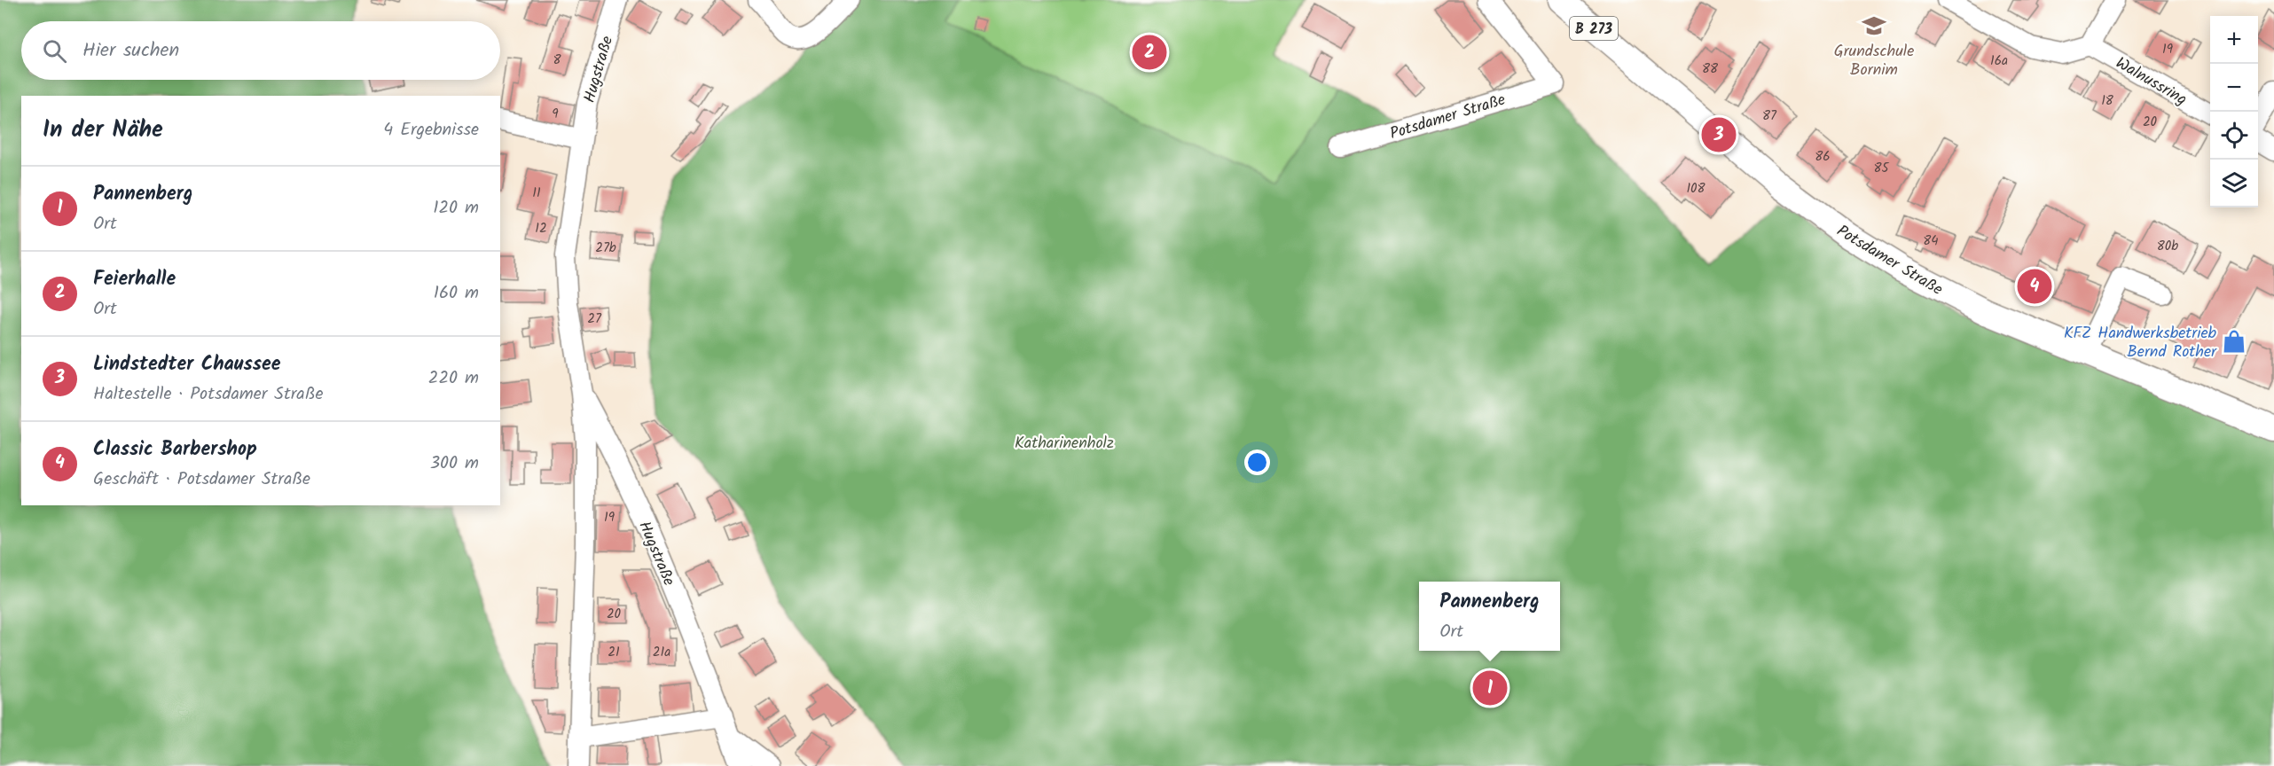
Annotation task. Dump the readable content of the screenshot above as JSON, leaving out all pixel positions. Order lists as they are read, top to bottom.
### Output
{
  "streets": {
    "main road": ["B 273", "Potsdamer Straße"],
    "street": ["Hugstraße", "Walnussring"]
  },
  "parks": ["Katharinenholz"],
  "places": {
    "school or university": ["Grundschule Bornim"],
    "shop": ["KFZ Handwerksbetrieb Bernd Rother"]
  },
  "house_numbers": [
    "19",
    "8",
    "16a",
    "88",
    "18",
    "9",
    "87",
    "20",
    "86",
    "85",
    "108",
    "11",
    "12",
    "84",
    "80b",
    "27b",
    "27",
    "19",
    "20",
    "21",
    "21a"
  ],
  "page": {
    "map_buttons": ["+", "−"],
    "search": "Hier suchen",
    "pins": [
      "2",
      "3",
      "4",
      "1"
    ],
    "heading": ["In der Nähe", "4 Ergebnisse"],
    "list": [
      {
        "mark": "1",
        "name": "Pannenberg",
        "note": "Ort",
        "value": "120 m"
      },
      {
        "mark": "2",
        "name": "Feierhalle",
        "note": "Ort",
        "value": "160 m"
      },
      {
        "mark": "3",
        "name": "Lindstedter Chaussee",
        "note": "Haltestelle · Potsdamer Straße",
        "value": "220 m"
      },
      {
        "mark": "4",
        "name": "Classic Barbershop",
        "note": "Geschäft · Potsdamer Straße",
        "value": "300 m"
      }
    ],
    "popup": ["Pannenberg", "Ort"]
  }
}
